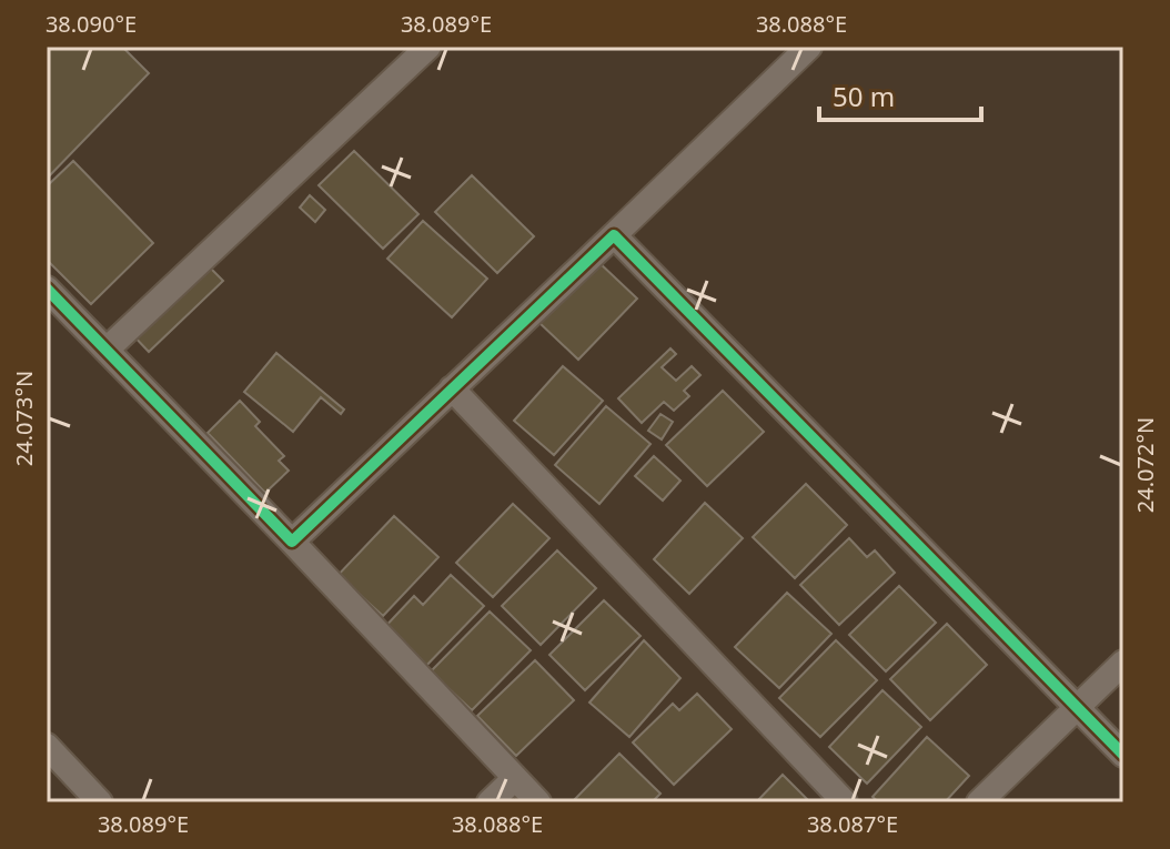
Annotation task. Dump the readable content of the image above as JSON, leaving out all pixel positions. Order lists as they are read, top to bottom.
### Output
{
  "scale_bar": "50 m",
  "coordinates": [
    "38.090°E",
    "38.089°E",
    "38.088°E",
    "24.073°N",
    "24.072°N",
    "38.087°E"
  ]
}
